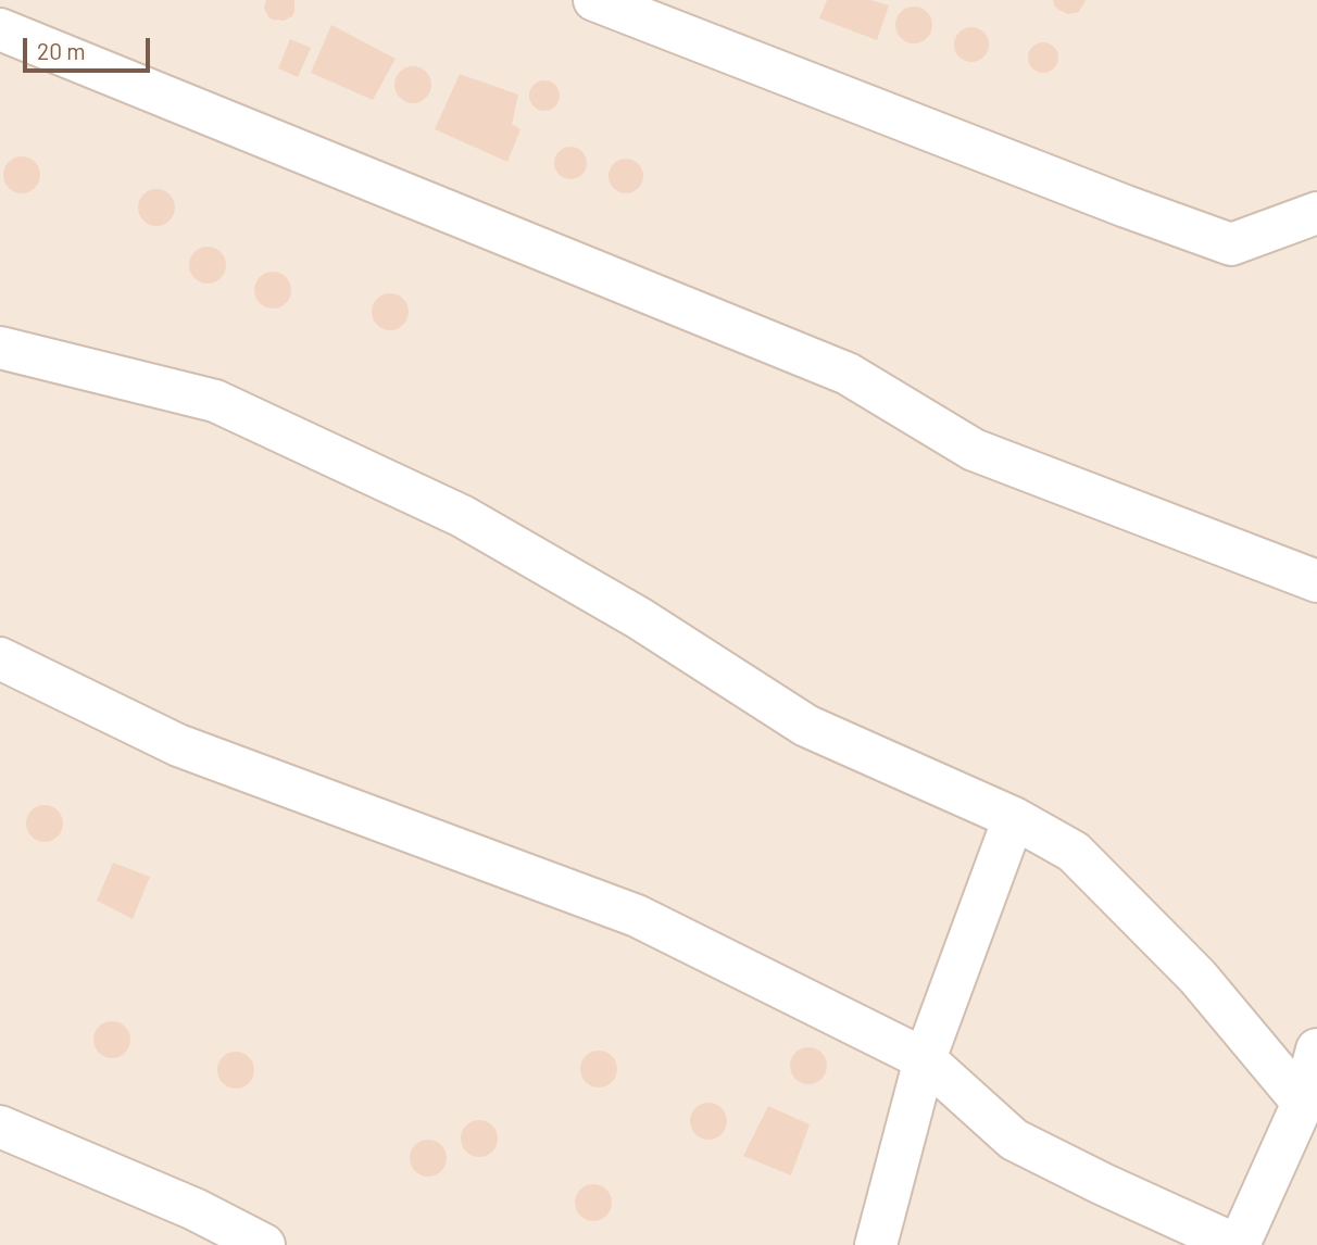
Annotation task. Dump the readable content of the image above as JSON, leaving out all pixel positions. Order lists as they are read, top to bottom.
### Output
{
  "scale_bar": "20 m"
}
